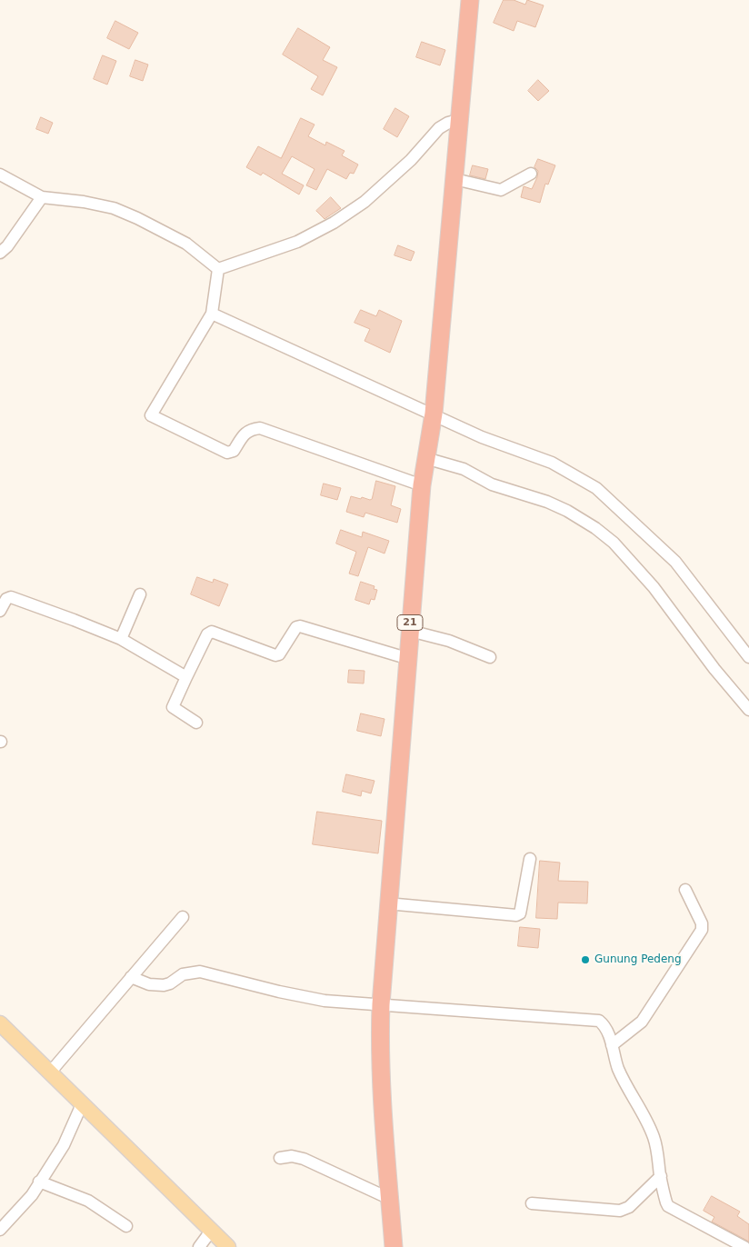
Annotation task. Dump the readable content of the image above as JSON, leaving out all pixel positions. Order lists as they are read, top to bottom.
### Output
{
  "streets": {
    "highway": ["21"]
  },
  "places": ["Gunung Pedeng"]
}
